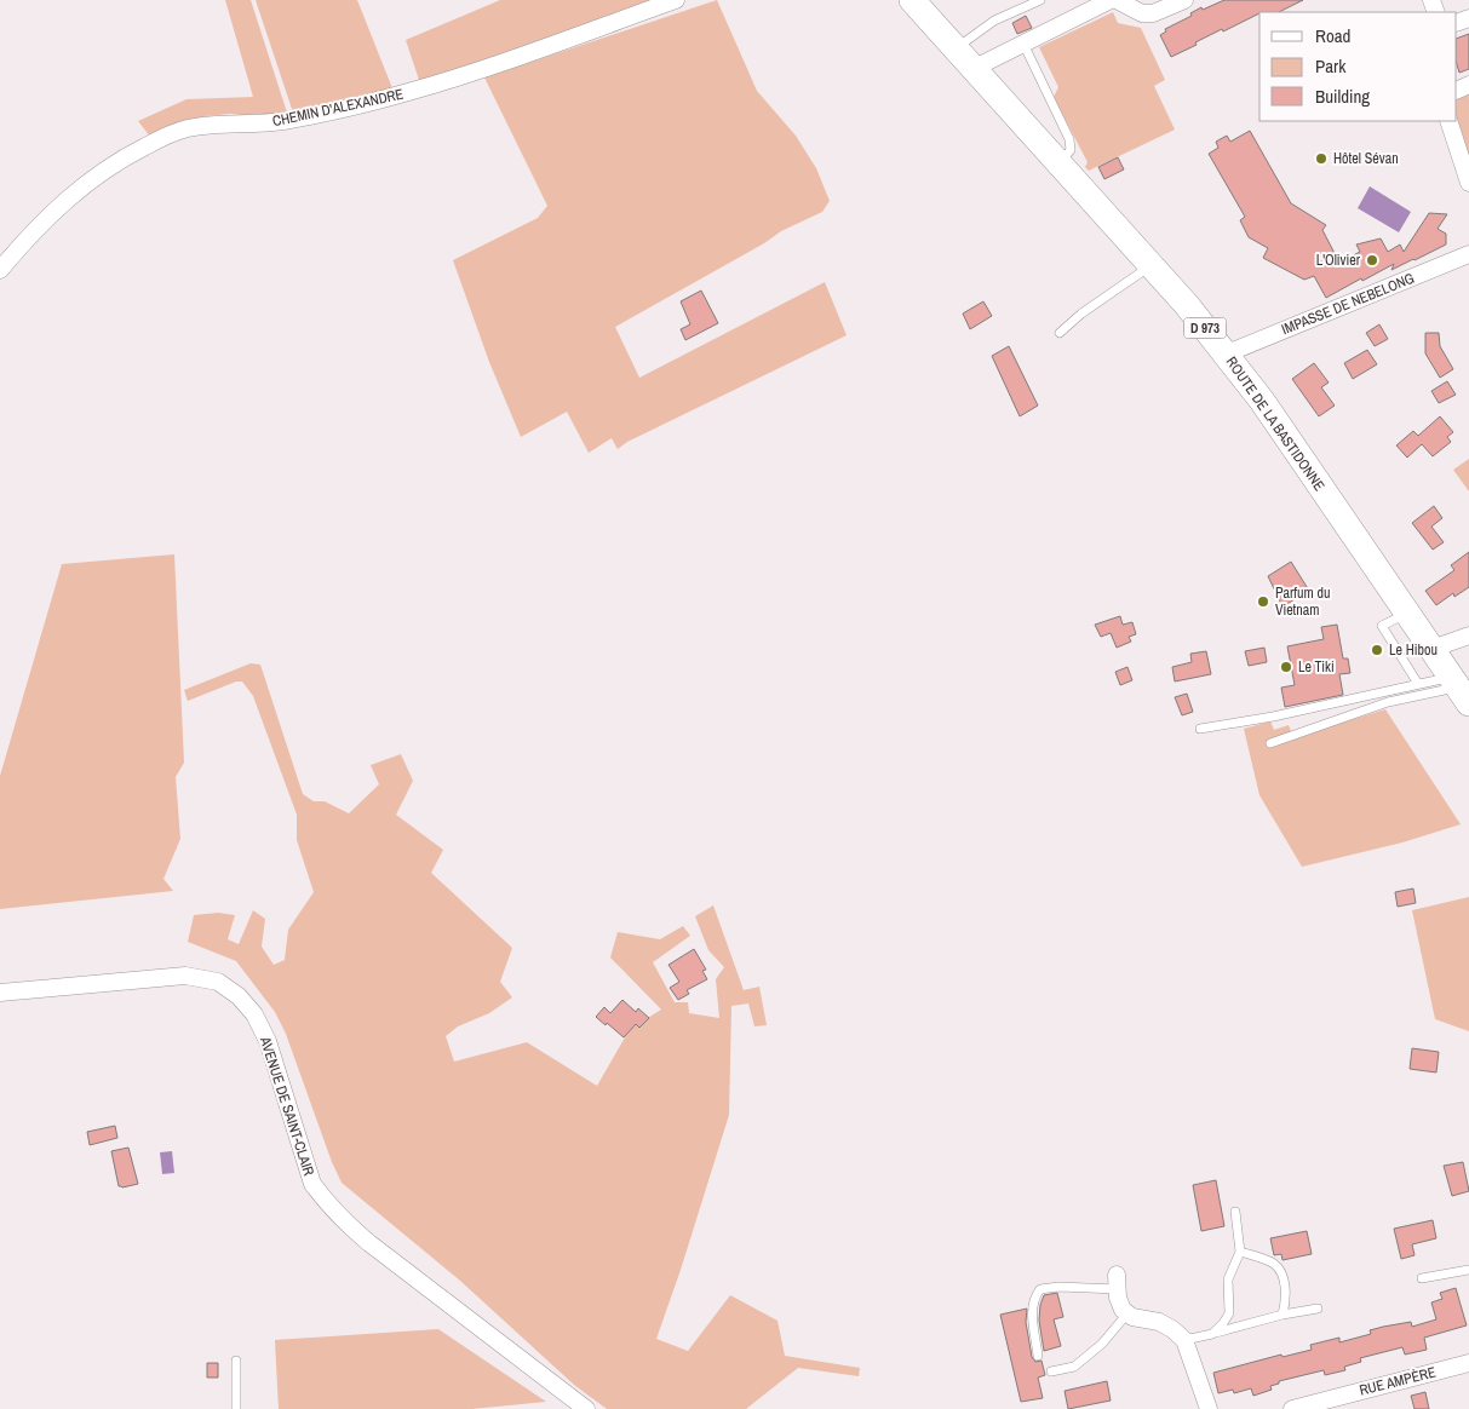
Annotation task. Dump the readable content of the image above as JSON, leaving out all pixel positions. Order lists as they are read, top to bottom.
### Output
{
  "streets": {
    "main road": ["D 973", "ROUTE DE LA BASTIDONNE"],
    "street": [
      "CHEMIN D'ALEXANDRE",
      "IMPASSE DE NEBELONG",
      "AVENUE DE SAINT-CLAIR",
      "RUE AMPÈRE"
    ]
  },
  "crossings": [
    ["IMPASSE DE NEBELONG", "ROUTE DE LA BASTIDONNE"]
  ],
  "places": [
    "Hôtel Sévan",
    "L'Olivier",
    "Parfum du Vietnam",
    "Le Hibou",
    "Le Tiki"
  ],
  "legend": ["Road", "Park", "Building"]
}
